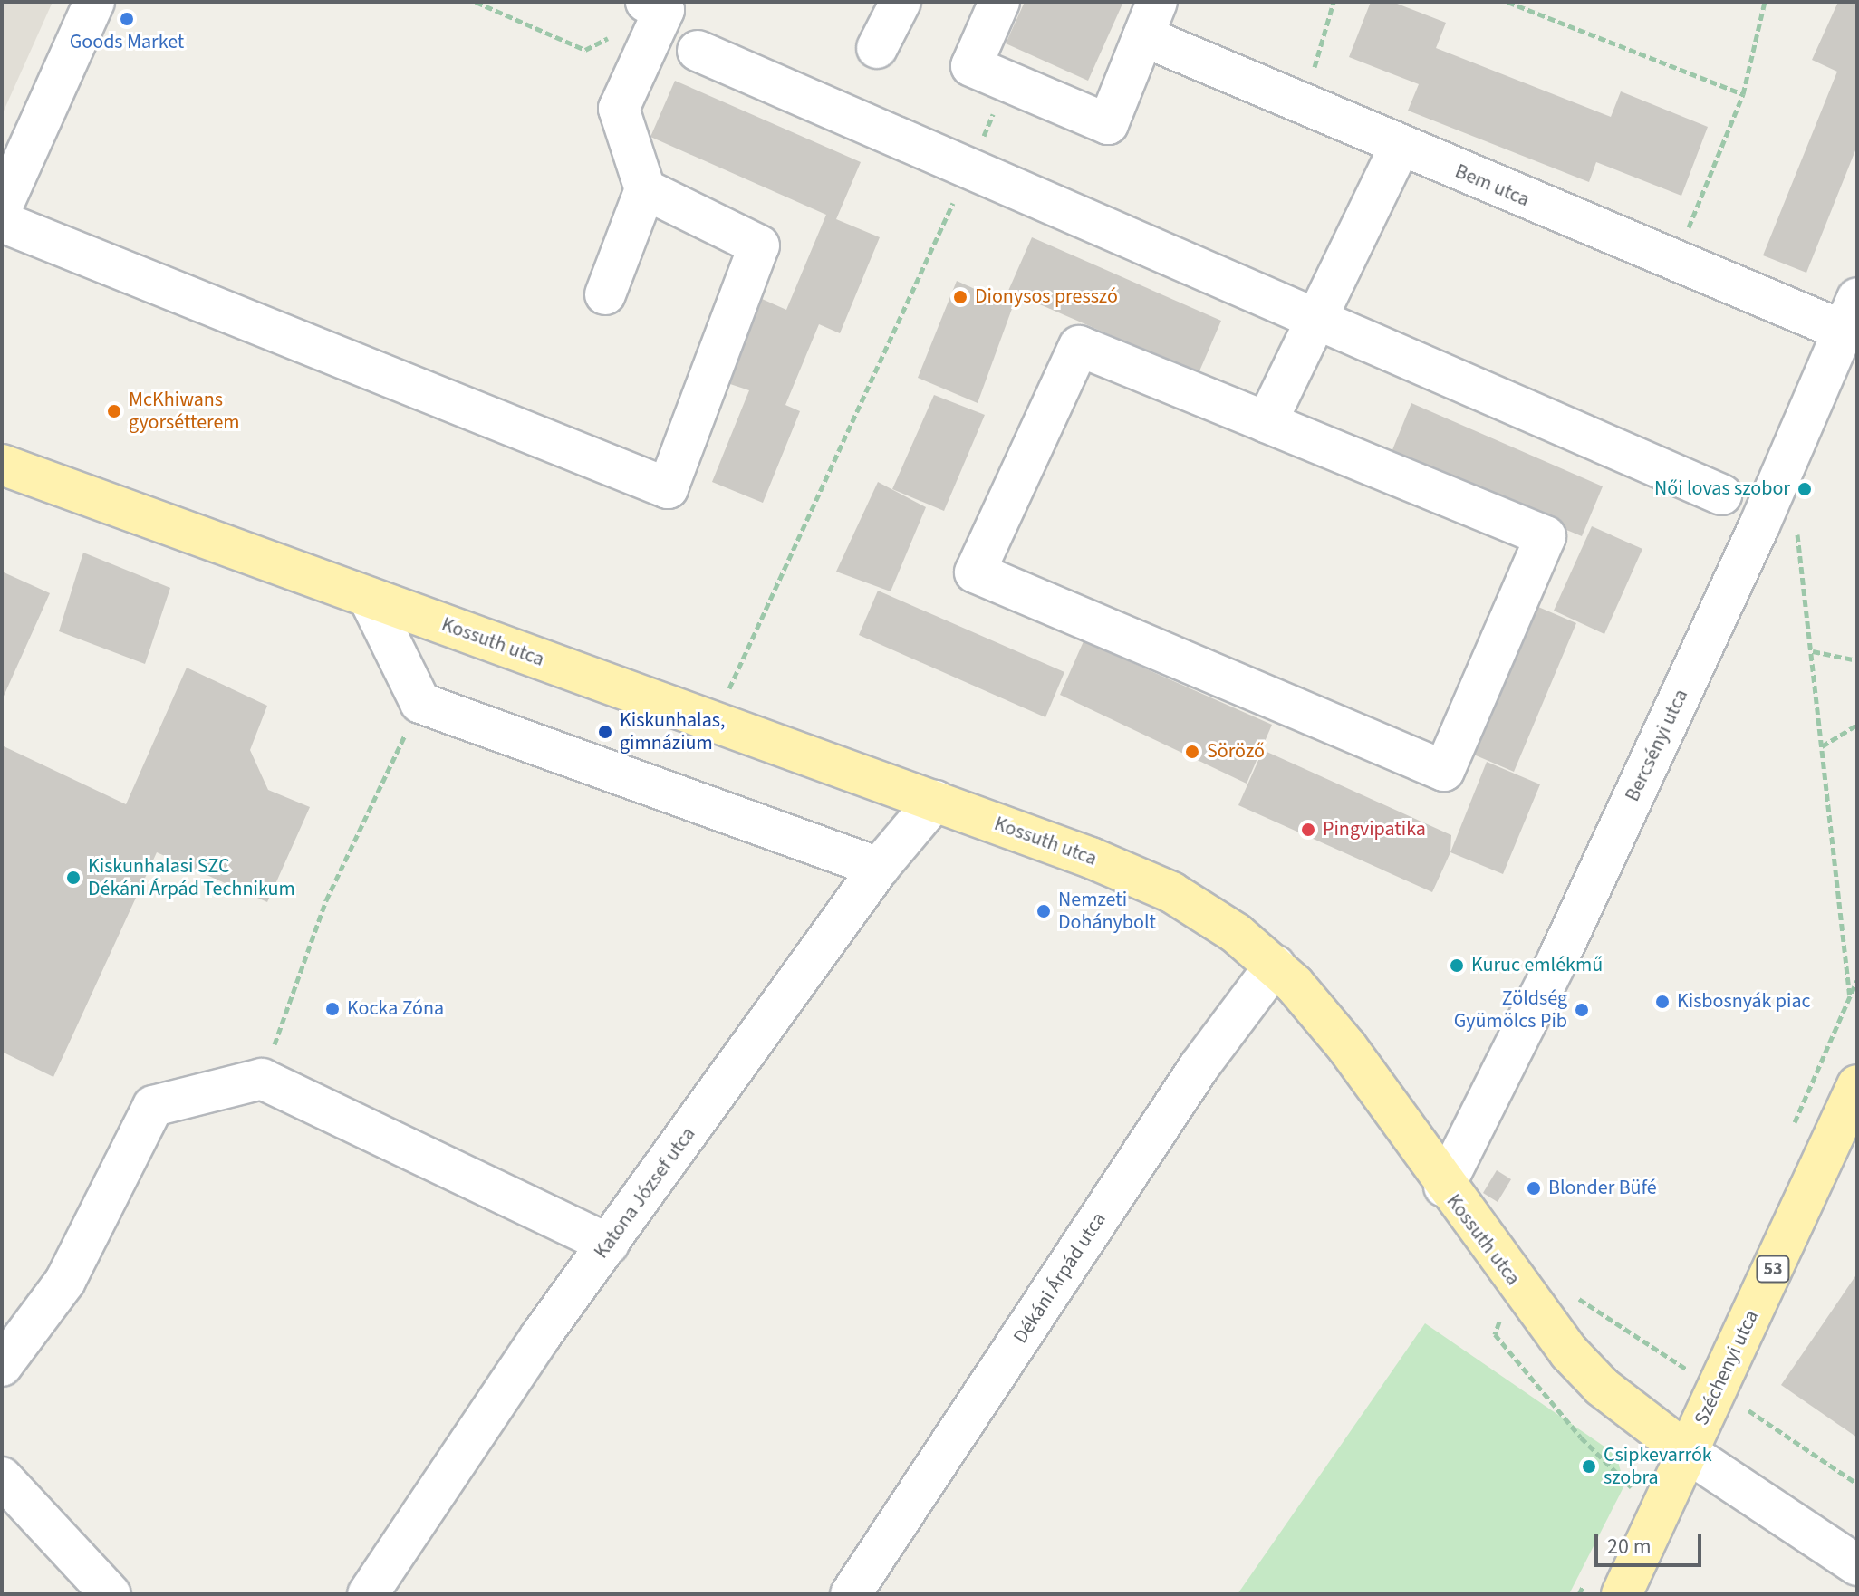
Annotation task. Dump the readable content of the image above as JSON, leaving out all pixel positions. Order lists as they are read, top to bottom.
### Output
{
  "streets": {
    "main road": ["Kossuth utca", "53", "Széchenyi utca"],
    "street": [
      "Bem utca",
      "Bercsényi utca",
      "Katona József utca",
      "Dékáni Árpád utca"
    ]
  },
  "crossings": [
    ["Bem utca", "Bercsényi utca"],
    ["Kossuth utca", "Bercsényi utca"],
    ["Kossuth utca", "Katona József utca"],
    ["Kossuth utca", "53"],
    ["Kossuth utca", "Dékáni Árpád utca"],
    ["Kossuth utca", "Széchenyi utca"],
    ["53", "Széchenyi utca"]
  ],
  "places": [
    "Goods Market",
    "Dionysos presszó",
    "McKhiwans gyorsétterem",
    "Női lovas szobor",
    "Kiskunhalas, gimnázium",
    "Söröző",
    "Pingvipatika",
    "Kiskunhalasi SZC Dékáni Árpád Technikum",
    "Nemzeti Dohánybolt",
    "Kuruc emlékmű",
    "Kisbosnyák piac",
    "Kocka Zóna",
    "Zöldség Gyümölcs Pib",
    "Blonder Büfé",
    "Csipkevarrók szobra"
  ],
  "scale_bar": "20 m"
}
